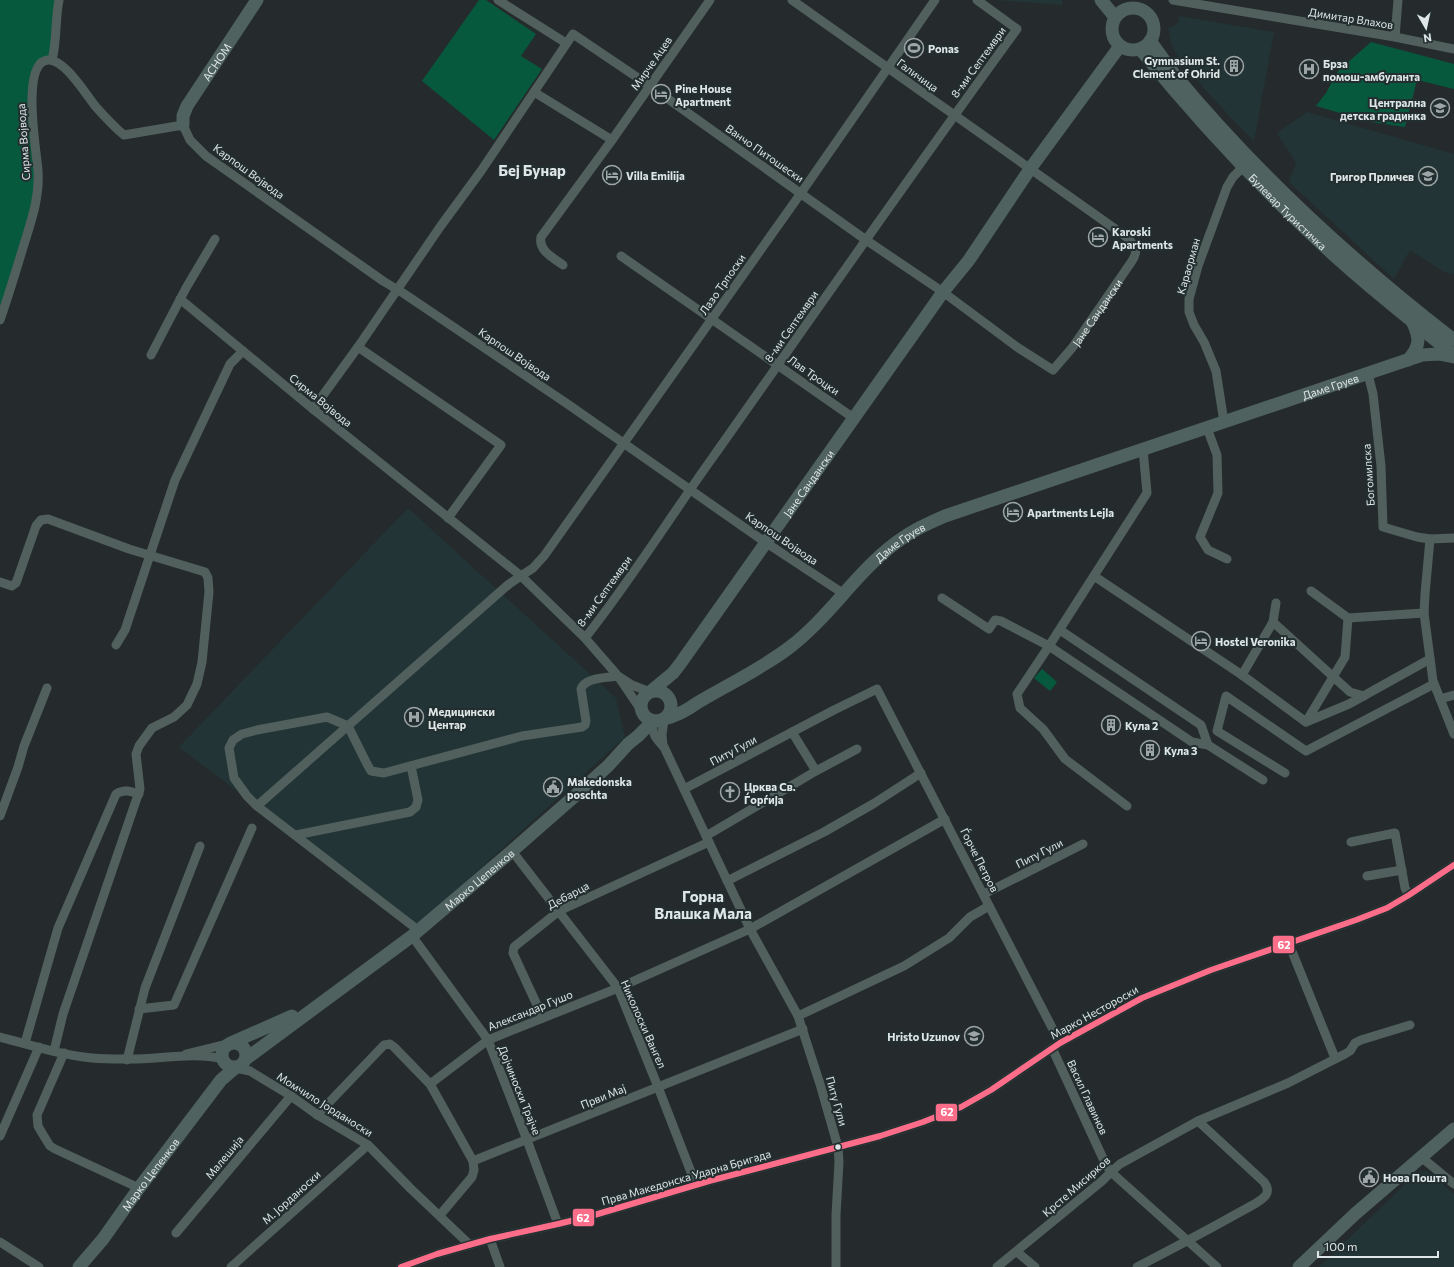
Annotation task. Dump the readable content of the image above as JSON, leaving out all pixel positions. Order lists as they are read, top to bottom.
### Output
{
  "streets": {
    "street": [
      "Димитар Влахов",
      "АСНОМ",
      "8-ми Септември",
      "Мирче Ацев",
      "Галичица",
      "Сирма Војвода",
      "Ванчо Питошески",
      "Карпош Војвода",
      "Булевар Туристичка",
      "Караорман",
      "Лазо Трпоски",
      "Јане Сандански",
      "Лав Троцки",
      "Даме Груев",
      "Богомилска",
      "Питу Гули",
      "Ѓорче Петров",
      "Марко Цепенков",
      "Дебарца",
      "Александар Гушо",
      "Марко Нестороски",
      "Николоски Вангел",
      "Дојчиноски Трајче",
      "Први Мај",
      "Васил Главинов",
      "Момчило Јорданоски",
      "Малешија",
      "Прва Македонска Ударна Бригада",
      "Крсте Мисирков",
      "М. Јорданоски"
    ]
  },
  "crossings": [
    ["АСНОМ", "Карпош Војвода"],
    ["8-ми Септември", "Галичица"],
    ["8-ми Септември", "Сирма Војвода"],
    ["8-ми Септември", "Ванчо Питошески"],
    ["8-ми Септември", "Карпош Војвода"],
    ["8-ми Септември", "Лав Троцки"],
    ["Мирче Ацев", "Ванчо Питошески"],
    ["Галичица", "Лазо Трпоски"],
    ["Галичица", "Јане Сандански"],
    ["Сирма Војвода", "Лазо Трпоски"],
    ["Ванчо Питошески", "Лазо Трпоски"],
    ["Ванчо Питошески", "Јане Сандански"],
    ["Карпош Војвода", "Лазо Трпоски"],
    ["Карпош Војвода", "Јане Сандански"],
    ["Карпош Војвода", "Даме Груев"],
    ["Булевар Туристичка", "Караорман"],
    ["Булевар Туристичка", "Јане Сандански"],
    ["Булевар Туристичка", "Даме Груев"],
    ["Караорман", "Даме Груев"],
    ["Лазо Трпоски", "Лав Троцки"],
    ["Лазо Трпоски", "Дојчиноски Трајче"],
    ["Јане Сандански", "Лав Троцки"],
    ["Јане Сандански", "Даме Груев"],
    ["Јане Сандански", "Марко Цепенков"],
    ["Даме Груев", "Богомилска"],
    ["Даме Груев", "Марко Цепенков"],
    ["Питу Гули", "Ѓорче Петров"],
    ["Питу Гули", "Дебарца"],
    ["Питу Гули", "Александар Гушо"],
    ["Питу Гули", "Марко Нестороски"],
    ["Питу Гули", "Први Мај"],
    ["Питу Гули", "Прва Македонска Ударна Бригада"],
    ["Ѓорче Петров", "Марко Нестороски"],
    ["Ѓорче Петров", "Васил Главинов"],
    ["Марко Цепенков", "Николоски Вангел"],
    ["Марко Цепенков", "Дојчиноски Трајче"],
    ["Марко Цепенков", "Момчило Јорданоски"],
    ["Дебарца", "Александар Гушо"],
    ["Дебарца", "Николоски Вангел"],
    ["Александар Гушо", "Николоски Вангел"],
    ["Александар Гушо", "Дојчиноски Трајче"],
    ["Марко Нестороски", "Васил Главинов"],
    ["Марко Нестороски", "Прва Македонска Ударна Бригада"],
    ["Николоски Вангел", "Први Мај"],
    ["Николоски Вангел", "Прва Македонска Ударна Бригада"],
    ["Дојчиноски Трајче", "Први Мај"],
    ["Дојчиноски Трајче", "Прва Македонска Ударна Бригада"],
    ["Васил Главинов", "Крсте Мисирков"],
    ["Момчило Јорданоски", "Малешија"],
    ["Момчило Јорданоски", "Прва Македонска Ударна Бригада"],
    ["Момчило Јорданоски", "М. Јорданоски"]
  ],
  "districts": ["Беј Бунар", "Горна Влашка Мала"],
  "places": {
    "sports": ["Ponas"],
    "building": ["Gymnasium St. Clement of Ohrid", "Кула 2", "Кула 3"],
    "hospital": ["Брза помош-амбуланта", "Медицински Центар"],
    "hotel": [
      "Pine House Apartment",
      "Villa Emilija",
      "Karoski Apartments",
      "Apartments Lejla",
      "Hostel Veronika"
    ],
    "school or university": ["Централна детска градинка", "Григор Прличев", "Hristo Uzunov"],
    "public building": ["Makedonska poschta", "Нова Пошта"],
    "church": ["Црква Св. Ѓoрѓијa"]
  },
  "lines": ["transit line 62"],
  "scale_bar": "100 m",
  "north": "bottom"
}
